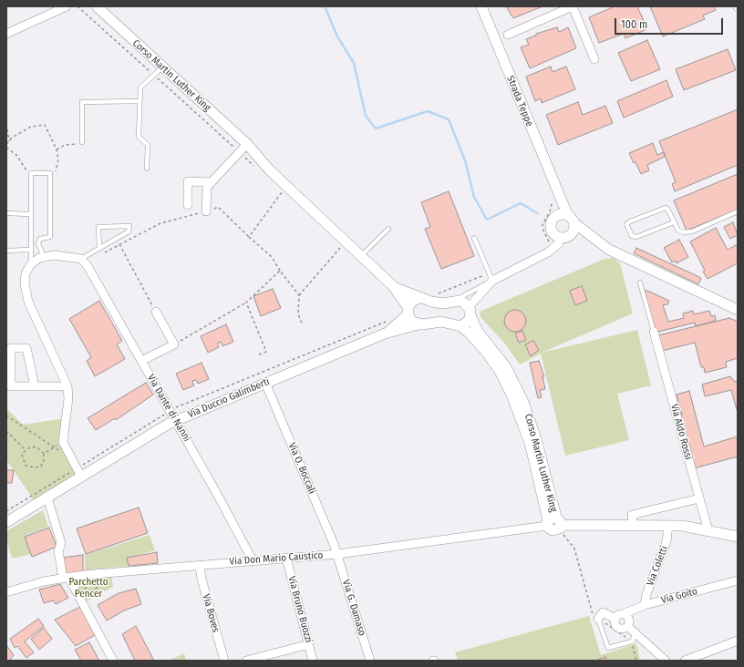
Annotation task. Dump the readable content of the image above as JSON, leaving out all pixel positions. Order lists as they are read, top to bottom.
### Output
{
  "streets": {
    "street": [
      "Corso Martin Luther King",
      "Strada Teppe",
      "Via Duccio Galimberti",
      "Via Dante di Nanni",
      "Via Aldo Rossi",
      "Via O. Boccali",
      "Via Don Mario Caustico",
      "Via Coletti",
      "Via Goito",
      "Via G. Damaso",
      "Via Bruno Buozzi",
      "Via Boves"
    ]
  },
  "crossings": [
    ["Corso Martin Luther King", "Via Duccio Galimberti"],
    ["Corso Martin Luther King", "Via Don Mario Caustico"],
    ["Via Duccio Galimberti", "Via Dante di Nanni"],
    ["Via Duccio Galimberti", "Via O. Boccali"],
    ["Via Dante di Nanni", "Via Don Mario Caustico"],
    ["Via Aldo Rossi", "Via Don Mario Caustico"],
    ["Via O. Boccali", "Via Don Mario Caustico"],
    ["Via O. Boccali", "Via G. Damaso"],
    ["Via Don Mario Caustico", "Via Coletti"],
    ["Via Don Mario Caustico", "Via G. Damaso"],
    ["Via Don Mario Caustico", "Via Bruno Buozzi"],
    ["Via Don Mario Caustico", "Via Boves"],
    ["Via Coletti", "Via Goito"]
  ],
  "parks": ["Parchetto Pencer"],
  "scale_bar": "100 m"
}
